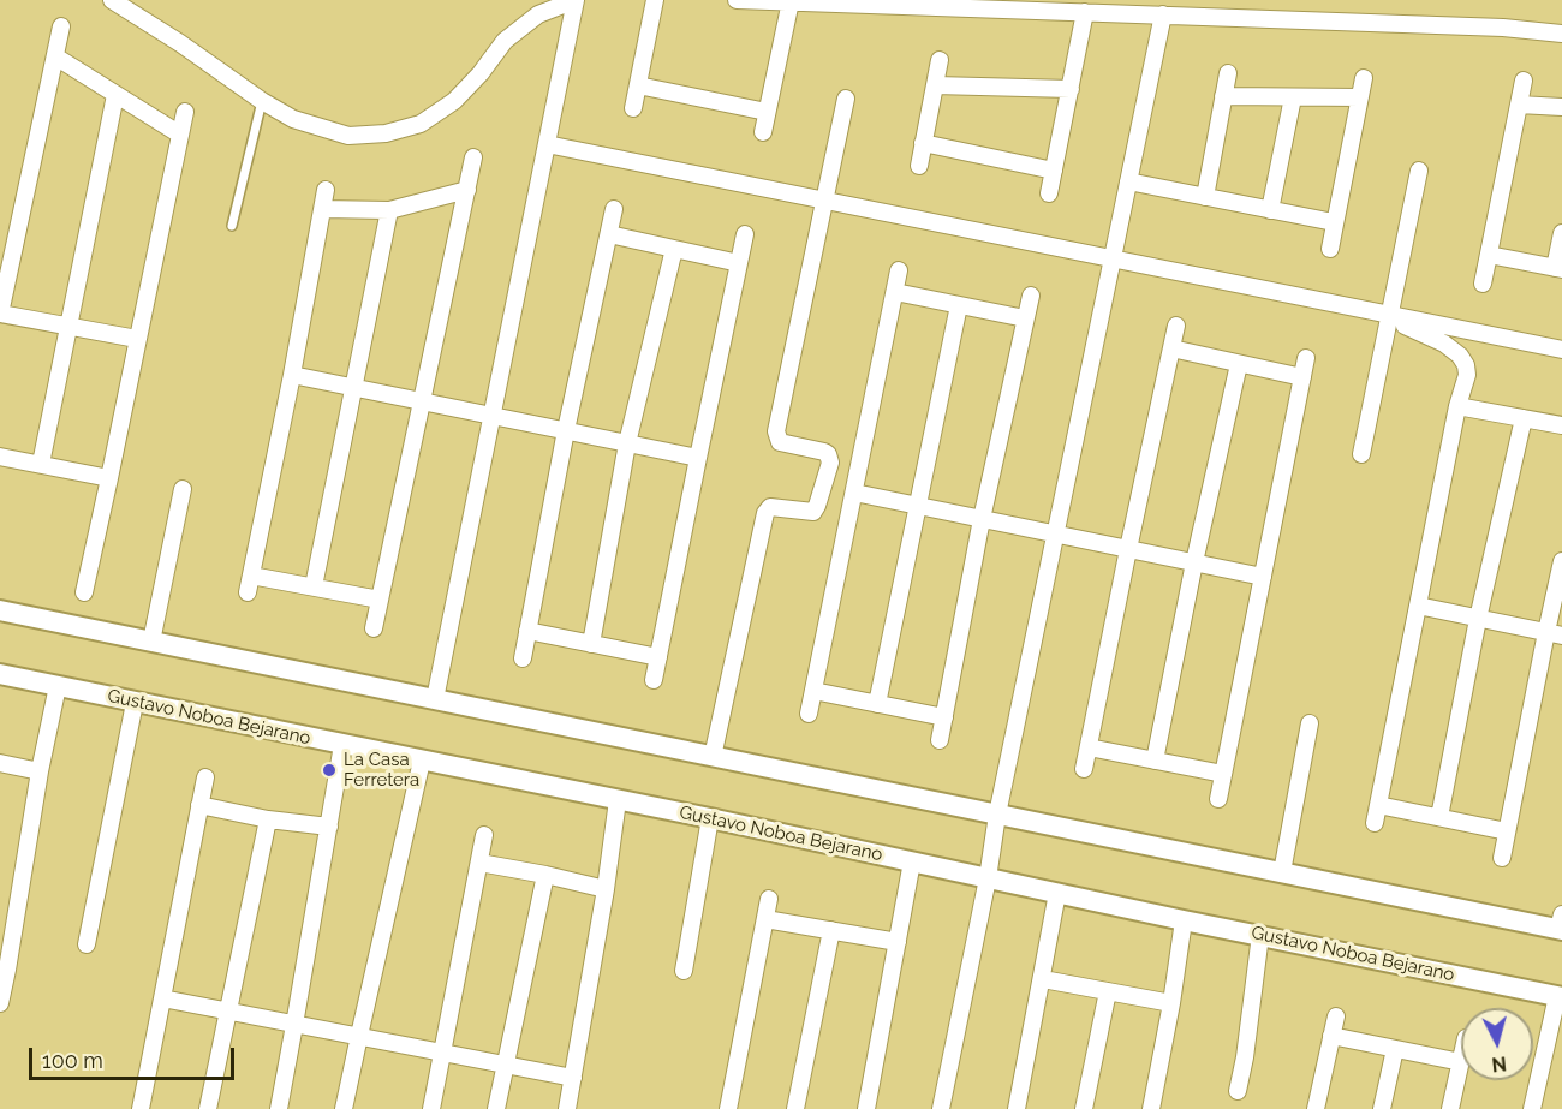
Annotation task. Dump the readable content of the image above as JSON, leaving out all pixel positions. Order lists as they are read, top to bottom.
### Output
{
  "streets": {
    "street": ["Gustavo Noboa Bejarano"]
  },
  "places": ["La Casa Ferretera"],
  "scale_bar": "100 m",
  "north": "bottom"
}
